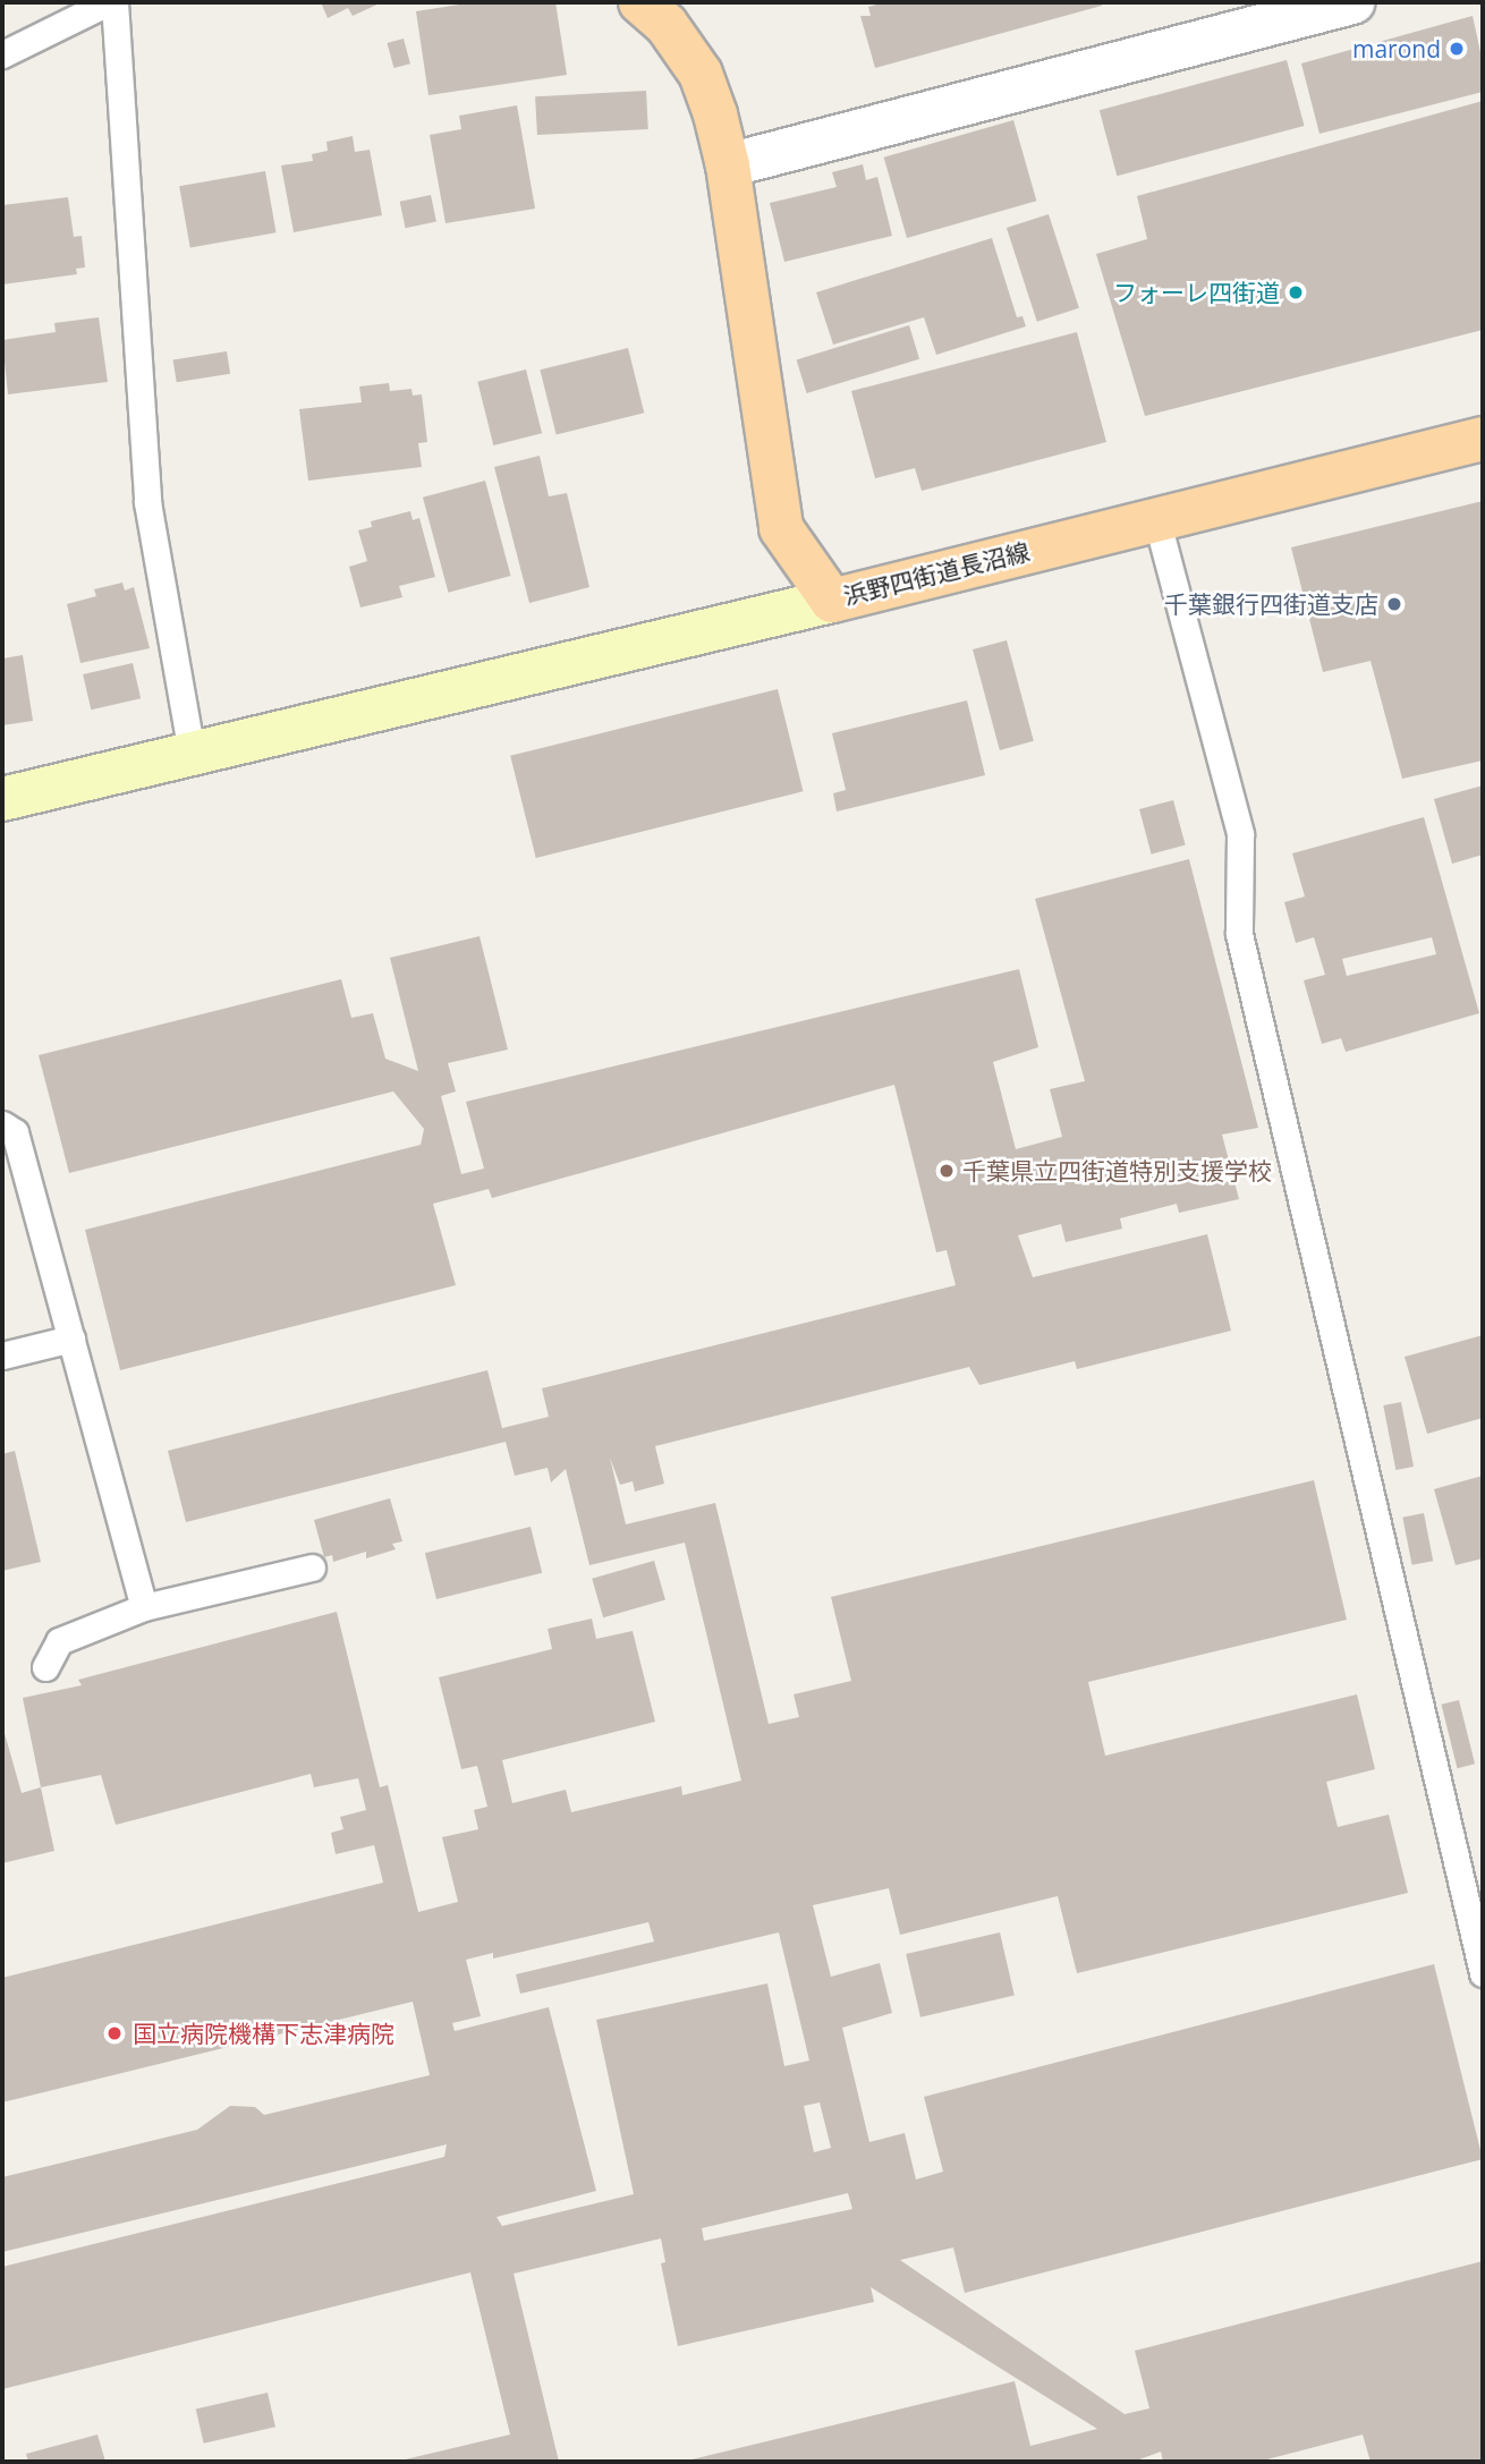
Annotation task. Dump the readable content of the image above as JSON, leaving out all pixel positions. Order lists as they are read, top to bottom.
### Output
{
  "streets": {
    "main road": ["浜野四街道長沼線"]
  },
  "places": [
    "marond",
    "フォーレ四街道",
    "千葉銀行四街道支店",
    "千葉県立四街道特別支援学校",
    "国立病院機構下志津病院"
  ]
}
